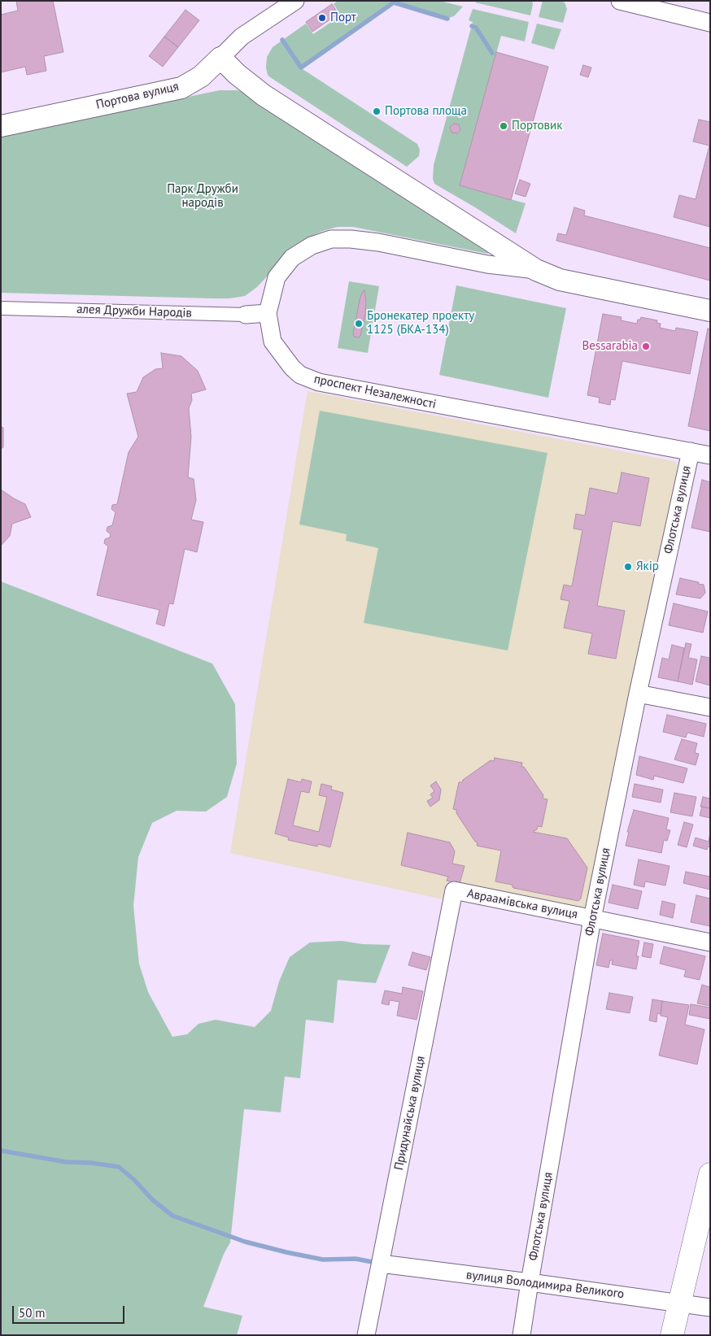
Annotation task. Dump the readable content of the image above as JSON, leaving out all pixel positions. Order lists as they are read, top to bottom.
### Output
{
  "streets": {
    "street": [
      "Портова вулиця",
      "алея Дружби Народів",
      "проспект Незалежності",
      "Флотська вулиця",
      "Авраамівська вулиця",
      "Придунайська вулиця",
      "вулиця Володимира Великого"
    ]
  },
  "crossings": [
    ["Портова вулиця", "проспект Незалежності"],
    ["алея Дружби Народів", "проспект Незалежності"],
    ["проспект Незалежності", "Флотська вулиця"],
    ["Флотська вулиця", "Авраамівська вулиця"],
    ["Флотська вулиця", "вулиця Володимира Великого"],
    ["Авраамівська вулиця", "Придунайська вулиця"],
    ["Придунайська вулиця", "вулиця Володимира Великого"]
  ],
  "parks": ["Парк Дружби народів"],
  "places": [
    "Порт",
    "Портова площа",
    "Портовик",
    "Бронекатер проекту 1125 (БКА-134)",
    "Bessarabia",
    "Якір"
  ],
  "scale_bar": "50 m"
}
